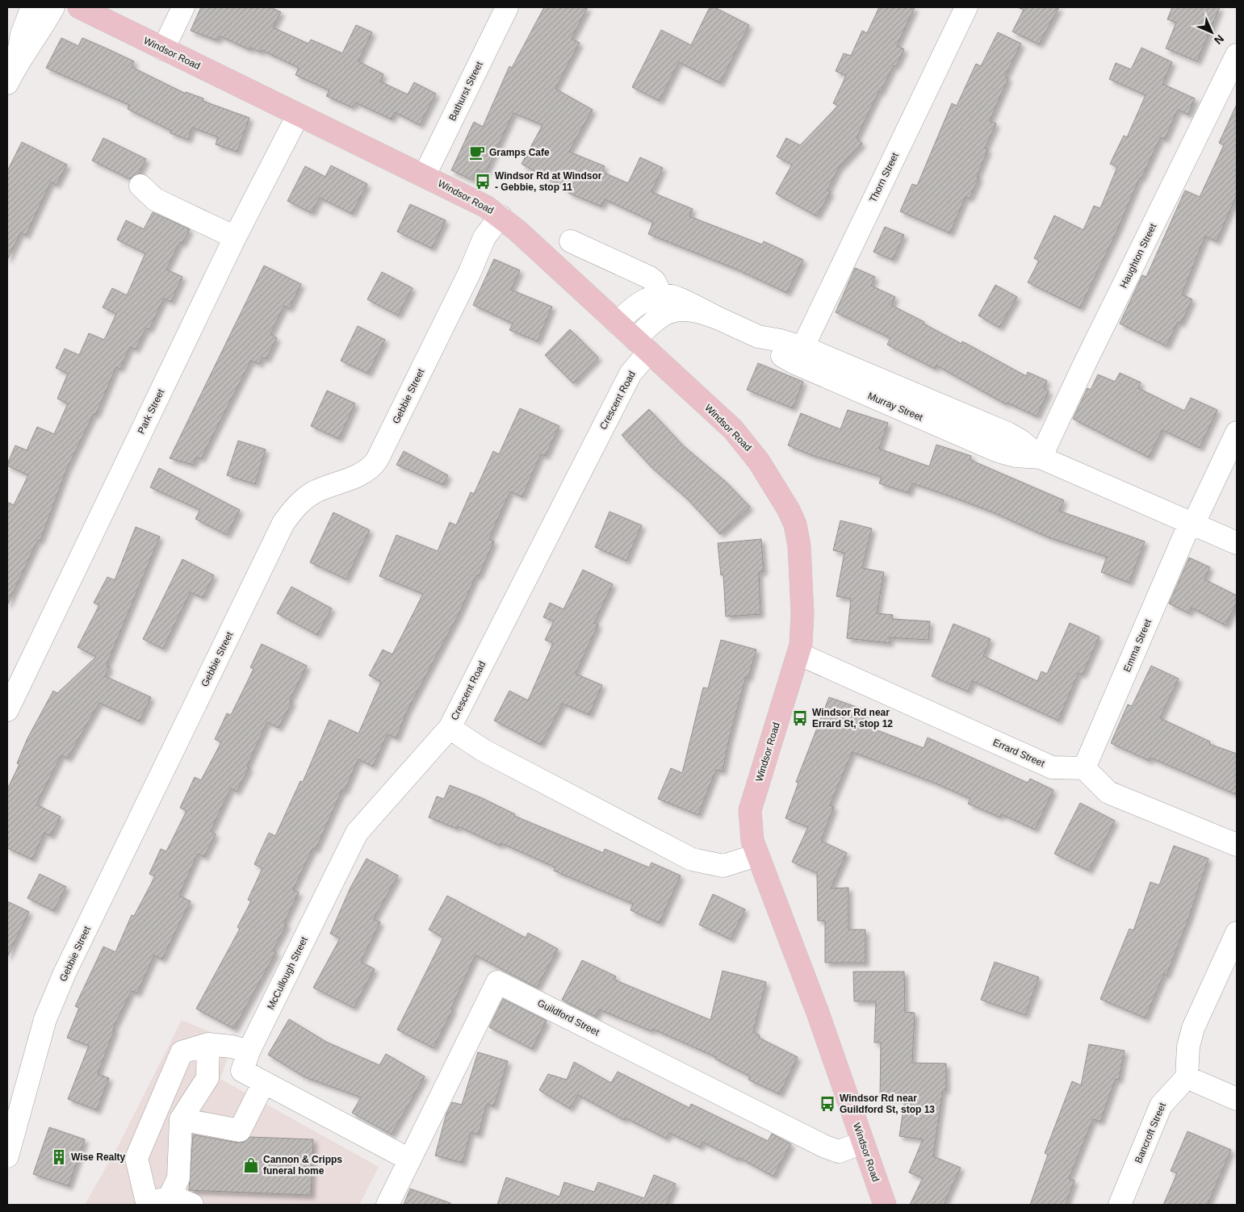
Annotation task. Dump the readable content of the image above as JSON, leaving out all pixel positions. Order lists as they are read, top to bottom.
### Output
{
  "streets": {
    "main road": ["Windsor Road"],
    "street": [
      "Bathurst Street",
      "Thorn Street",
      "Haughton Street",
      "Gebbie Street",
      "Crescent Road",
      "Murray Street",
      "Park Street",
      "Emma Street",
      "Errard Street",
      "McCullough Street",
      "Guildford Street",
      "Bancroft Street"
    ]
  },
  "crossings": [
    ["Windsor Road", "Bathurst Street"],
    ["Windsor Road", "Gebbie Street"],
    ["Windsor Road", "Crescent Road"],
    ["Windsor Road", "Murray Street"],
    ["Windsor Road", "Park Street"],
    ["Windsor Road", "Errard Street"],
    ["Windsor Road", "Guildford Street"],
    ["Thorn Street", "Murray Street"],
    ["Haughton Street", "Murray Street"],
    ["Crescent Road", "Murray Street"],
    ["Crescent Road", "McCullough Street"],
    ["Murray Street", "Emma Street"],
    ["Emma Street", "Errard Street"],
    ["McCullough Street", "Guildford Street"]
  ],
  "places": {
    "cafe": ["Gramps Cafe"],
    "bus stop": ["Windsor Rd at Windsor - Gebbie, stop 11", "Windsor Rd near Errard St, stop 12", "Windsor Rd near Guildford St, stop 13"],
    "building": ["Wise Realty"],
    "shop": ["Cannon & Cripps funeral home"]
  },
  "north": "bottom right"
}
